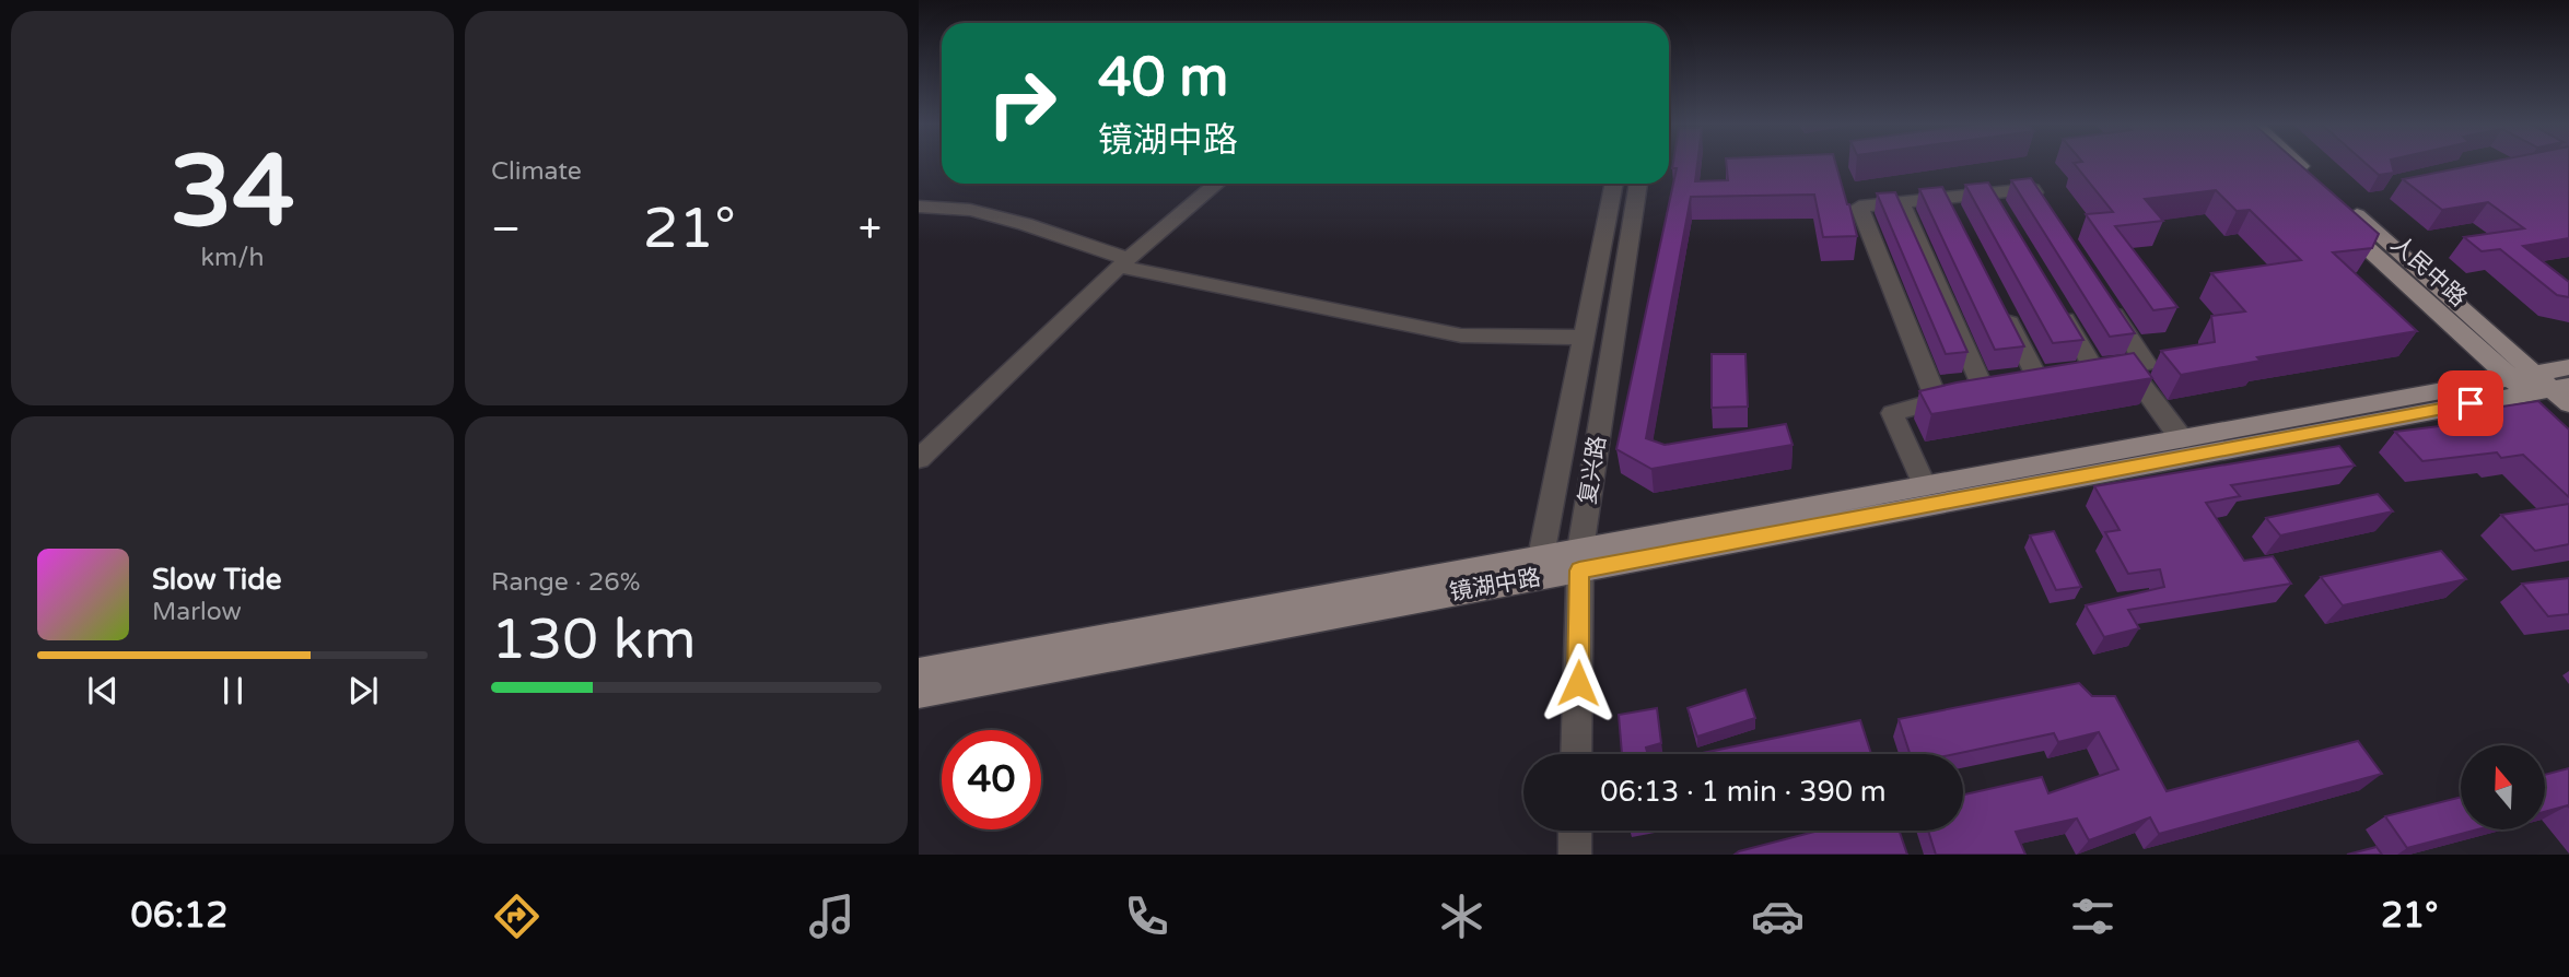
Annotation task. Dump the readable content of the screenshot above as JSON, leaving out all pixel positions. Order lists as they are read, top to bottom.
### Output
{
  "streets": {
    "main road": ["人民中路", "镜湖中路"],
    "street": ["复兴路"]
  },
  "crossings": [
    ["人民中路", "镜湖中路"],
    ["复兴路", "镜湖中路"]
  ],
  "north": "top",
  "page": {
    "tile": [
      ["34", "km/h"],
      "Climate",
      ["Range · 26%", "130 km"]
    ],
    "turn": ["40 m", "镜湖中路"],
    "heat": ["−", "21°", "+"],
    "song": ["Slow Tide", "Marlow"],
    "limit": "40",
    "trip": "06:13 · 1 min · 390 m",
    "tabs": ["06:12", "21°"]
  }
}
